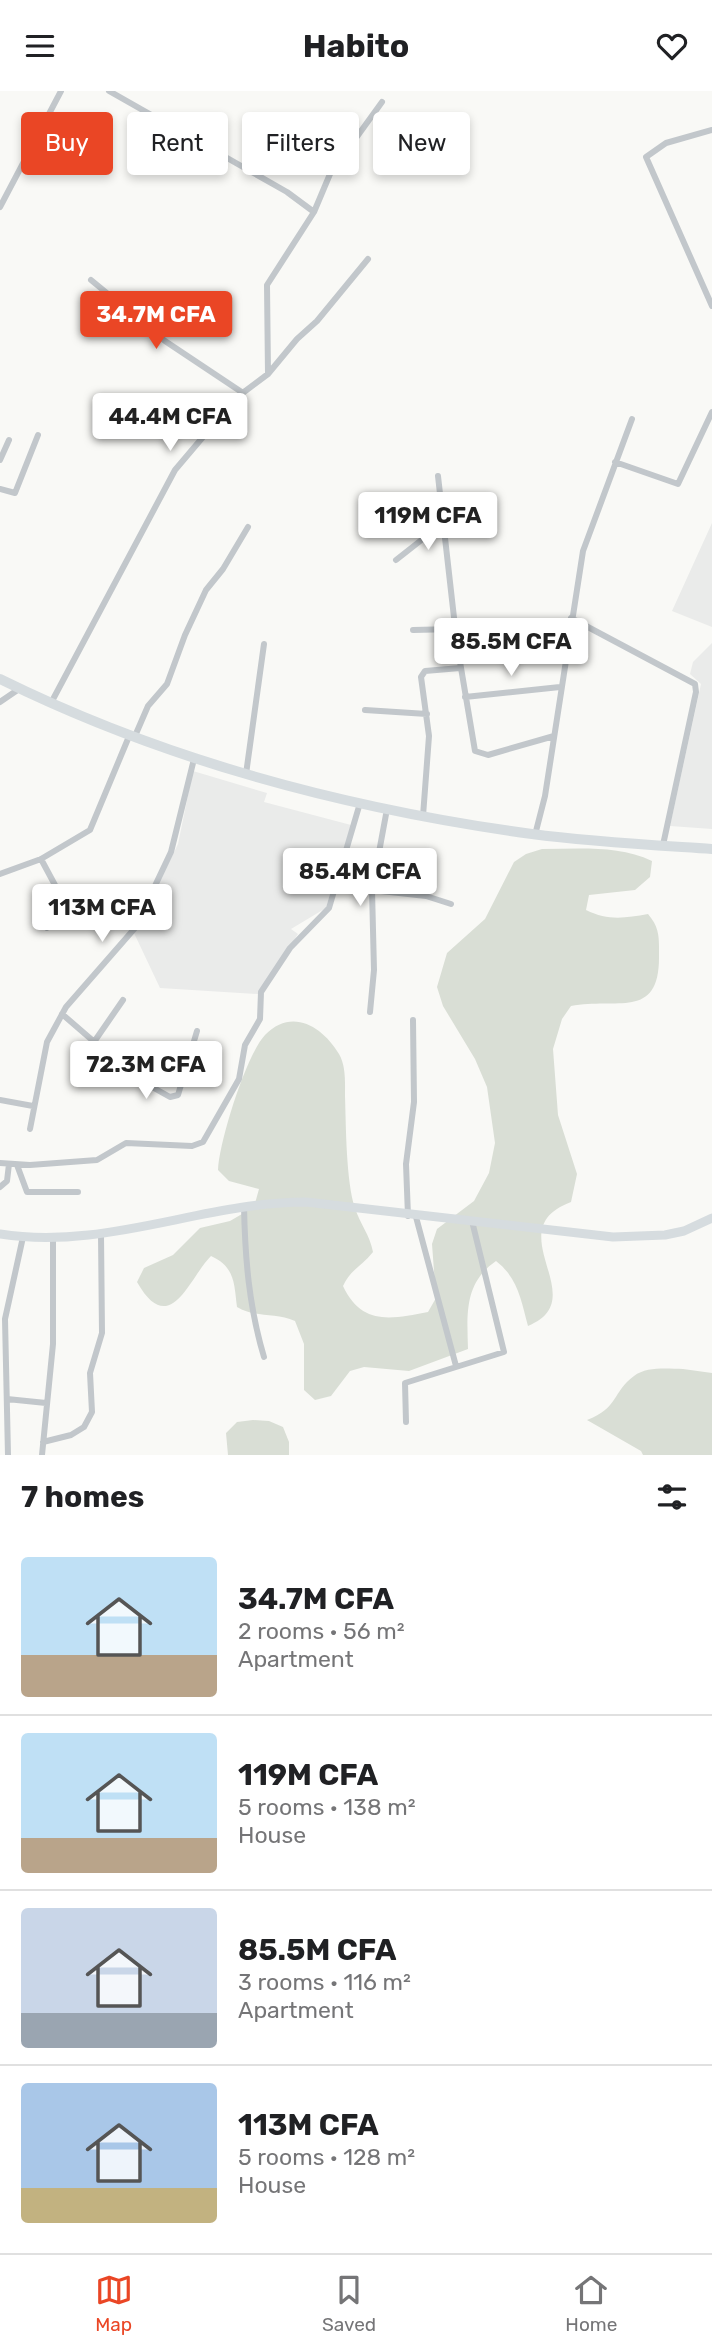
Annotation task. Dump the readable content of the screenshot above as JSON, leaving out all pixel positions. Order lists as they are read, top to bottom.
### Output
{
  "page": {
    "header": "Habito",
    "chip": [
      "Buy",
      "Rent",
      "Filters",
      "New"
    ],
    "price": [
      "34.7M CFA",
      "44.4M CFA",
      "119M CFA",
      "85.5M CFA",
      "85.4M CFA",
      "113M CFA",
      "72.3M CFA"
    ],
    "heading": "7 homes",
    "list": [
      {
        "name": "34.7M CFA",
        "note": "2 rooms · 56 m² · Apartment"
      },
      {
        "name": "119M CFA",
        "note": "5 rooms · 138 m² · House"
      },
      {
        "name": "85.5M CFA",
        "note": "3 rooms · 116 m² · Apartment"
      },
      {
        "name": "113M CFA",
        "note": "5 rooms · 128 m² · House"
      }
    ],
    "tabs": ["Map", "Saved", "Home"]
  }
}
